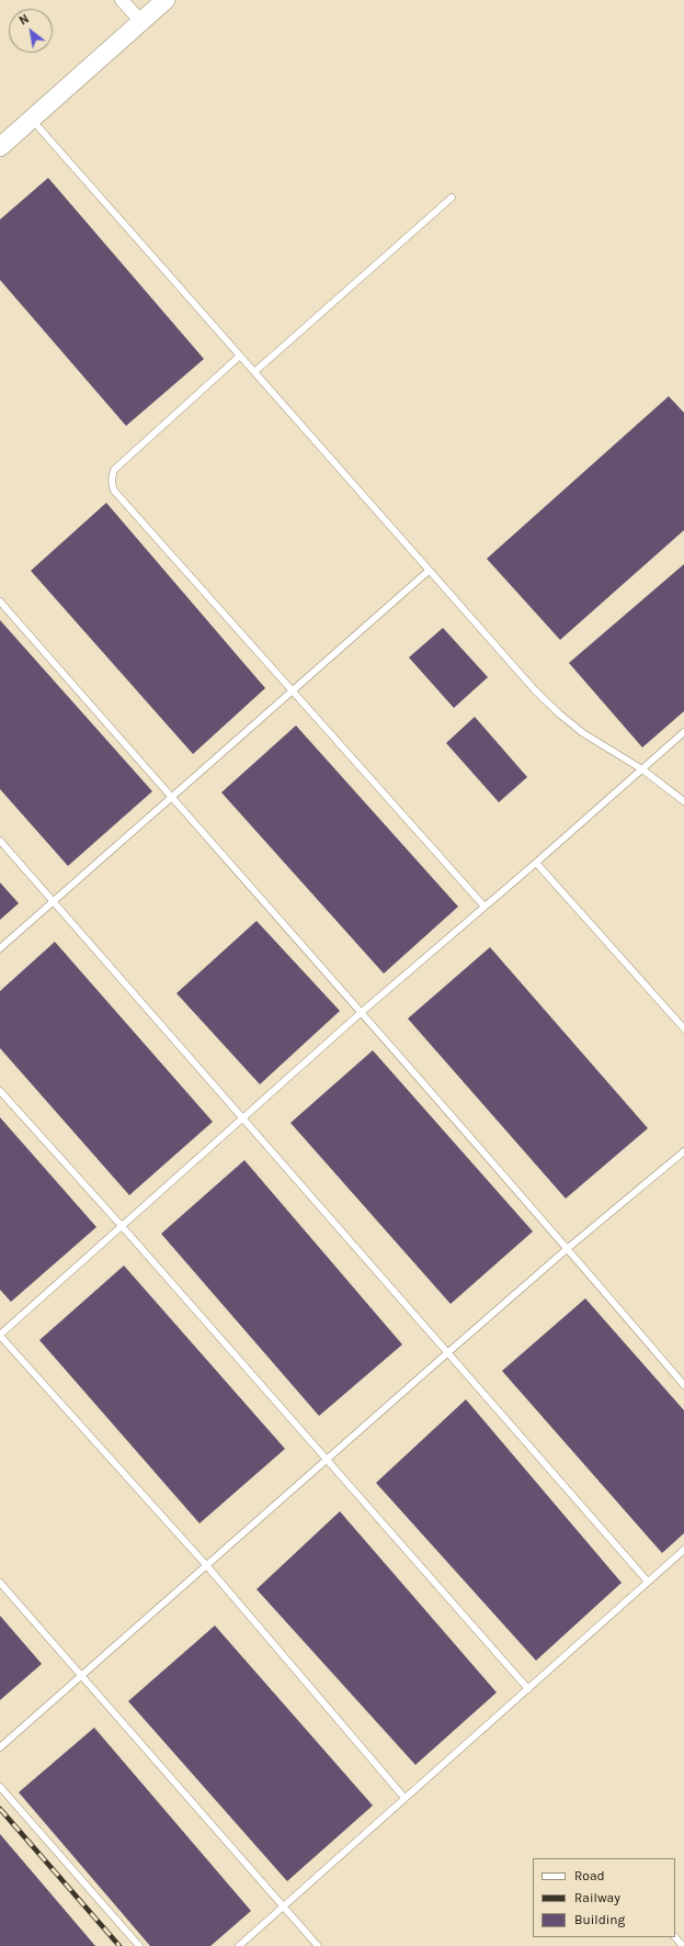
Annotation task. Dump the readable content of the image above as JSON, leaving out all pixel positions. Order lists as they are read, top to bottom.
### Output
{
  "legend": ["Road", "Railway", "Building"],
  "north": "top left"
}
